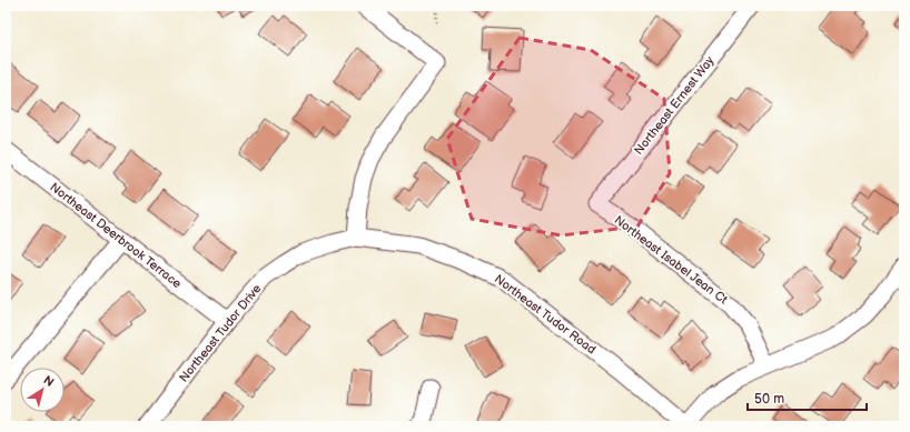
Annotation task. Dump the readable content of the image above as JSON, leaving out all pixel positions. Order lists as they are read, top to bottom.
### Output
{
  "streets": {
    "street": [
      "Northeast Ernest Way",
      "Northeast Deerbrook Terrace",
      "Northeast Isabel Jean Ct",
      "Northeast Tudor Road",
      "Northeast Tudor Drive"
    ]
  },
  "crossings": [
    ["Northeast Ernest Way", "Northeast Isabel Jean Ct"],
    ["Northeast Deerbrook Terrace", "Northeast Tudor Drive"],
    ["Northeast Tudor Road", "Northeast Tudor Drive"]
  ],
  "scale_bar": "50 m",
  "north": "top right"
}
